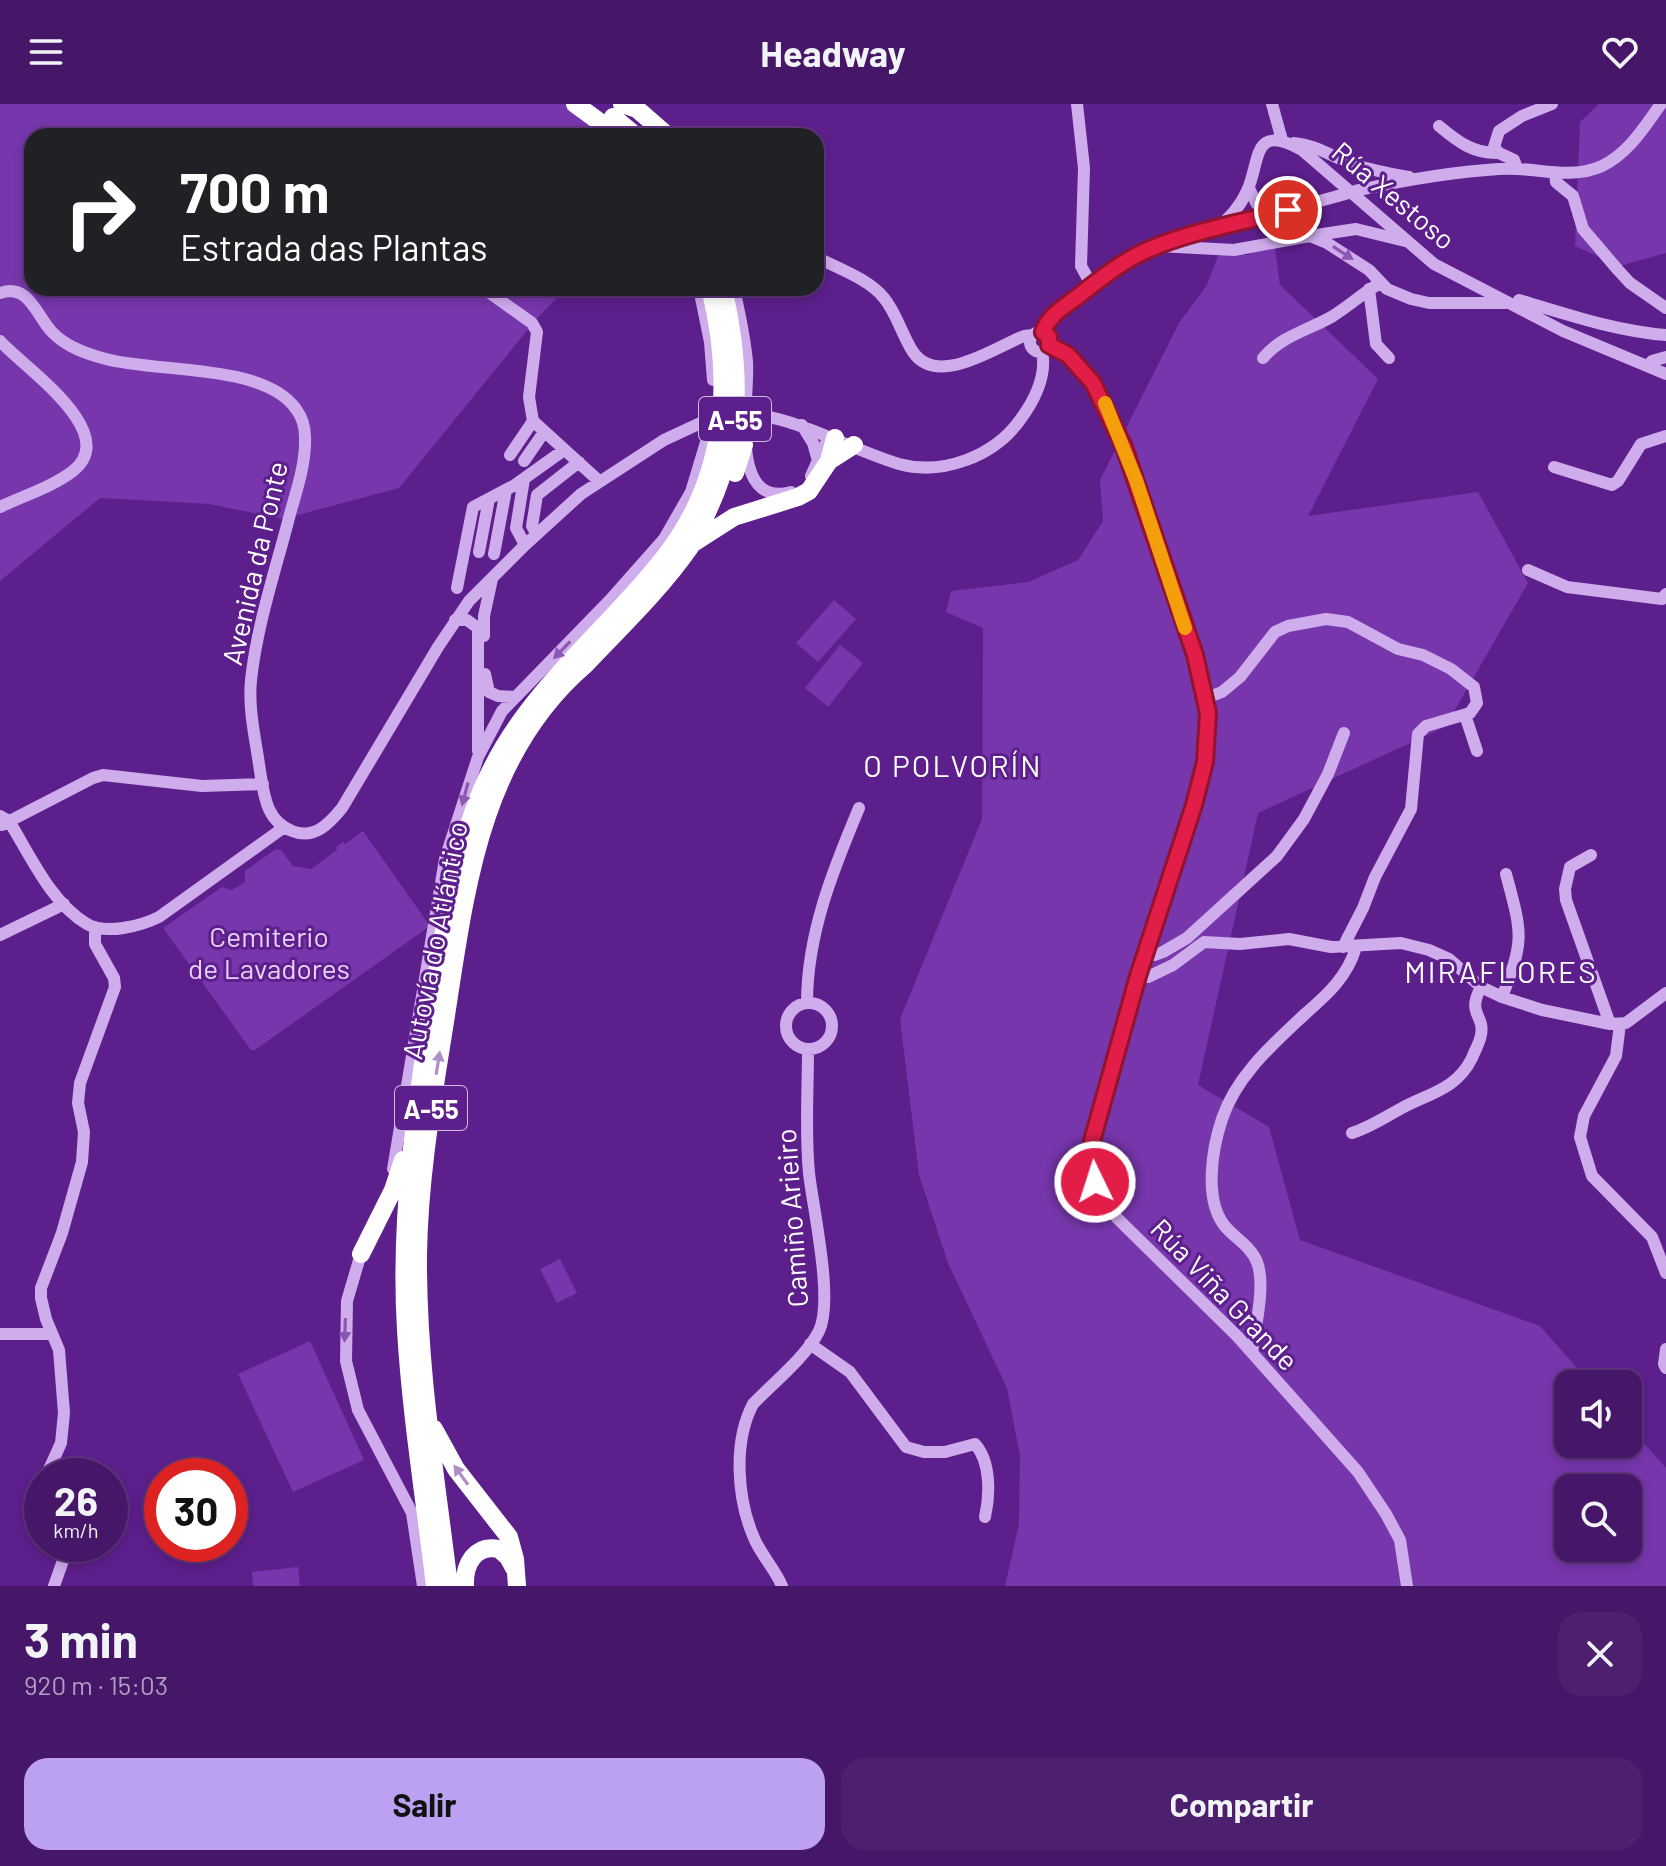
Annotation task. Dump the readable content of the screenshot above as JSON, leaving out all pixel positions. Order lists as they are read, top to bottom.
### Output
{
  "streets": {
    "highway": ["A-55", "Autovía do Atlántico"],
    "street": [
      "Rúa Xestoso",
      "Avenida da Ponte",
      "Camiño Arieiro",
      "Rúa Viña Grande"
    ]
  },
  "districts": ["O POLVORÍN", "MIRAFLORES"],
  "parks": ["Cemiterio de Lavadores"],
  "page": {
    "header": "Headway",
    "turn": ["700 m", "Estrada das Plantas"],
    "speed": "26 km/h",
    "limit": "30",
    "heading": ["3 min", "920 m · 15:03"],
    "buttons": ["Salir", "Compartir"]
  }
}
